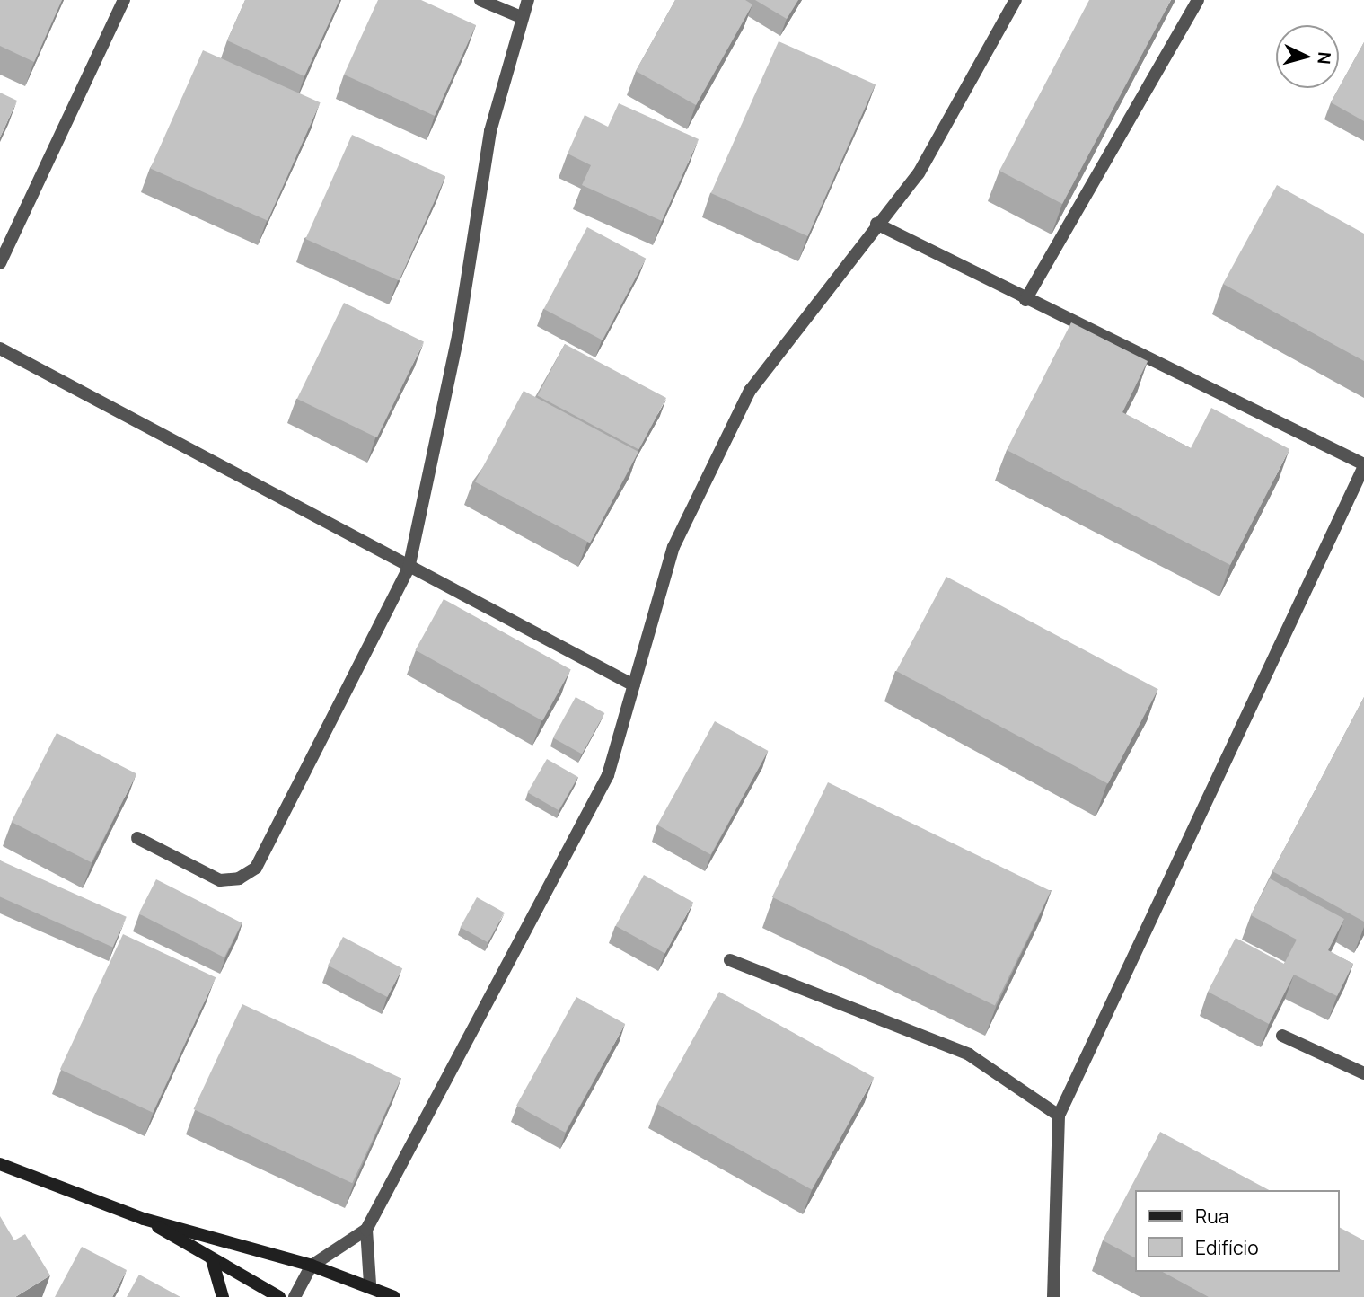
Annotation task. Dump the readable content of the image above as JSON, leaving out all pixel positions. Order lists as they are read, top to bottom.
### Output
{
  "legend": ["Rua", "Edifício"],
  "north": "right"
}
